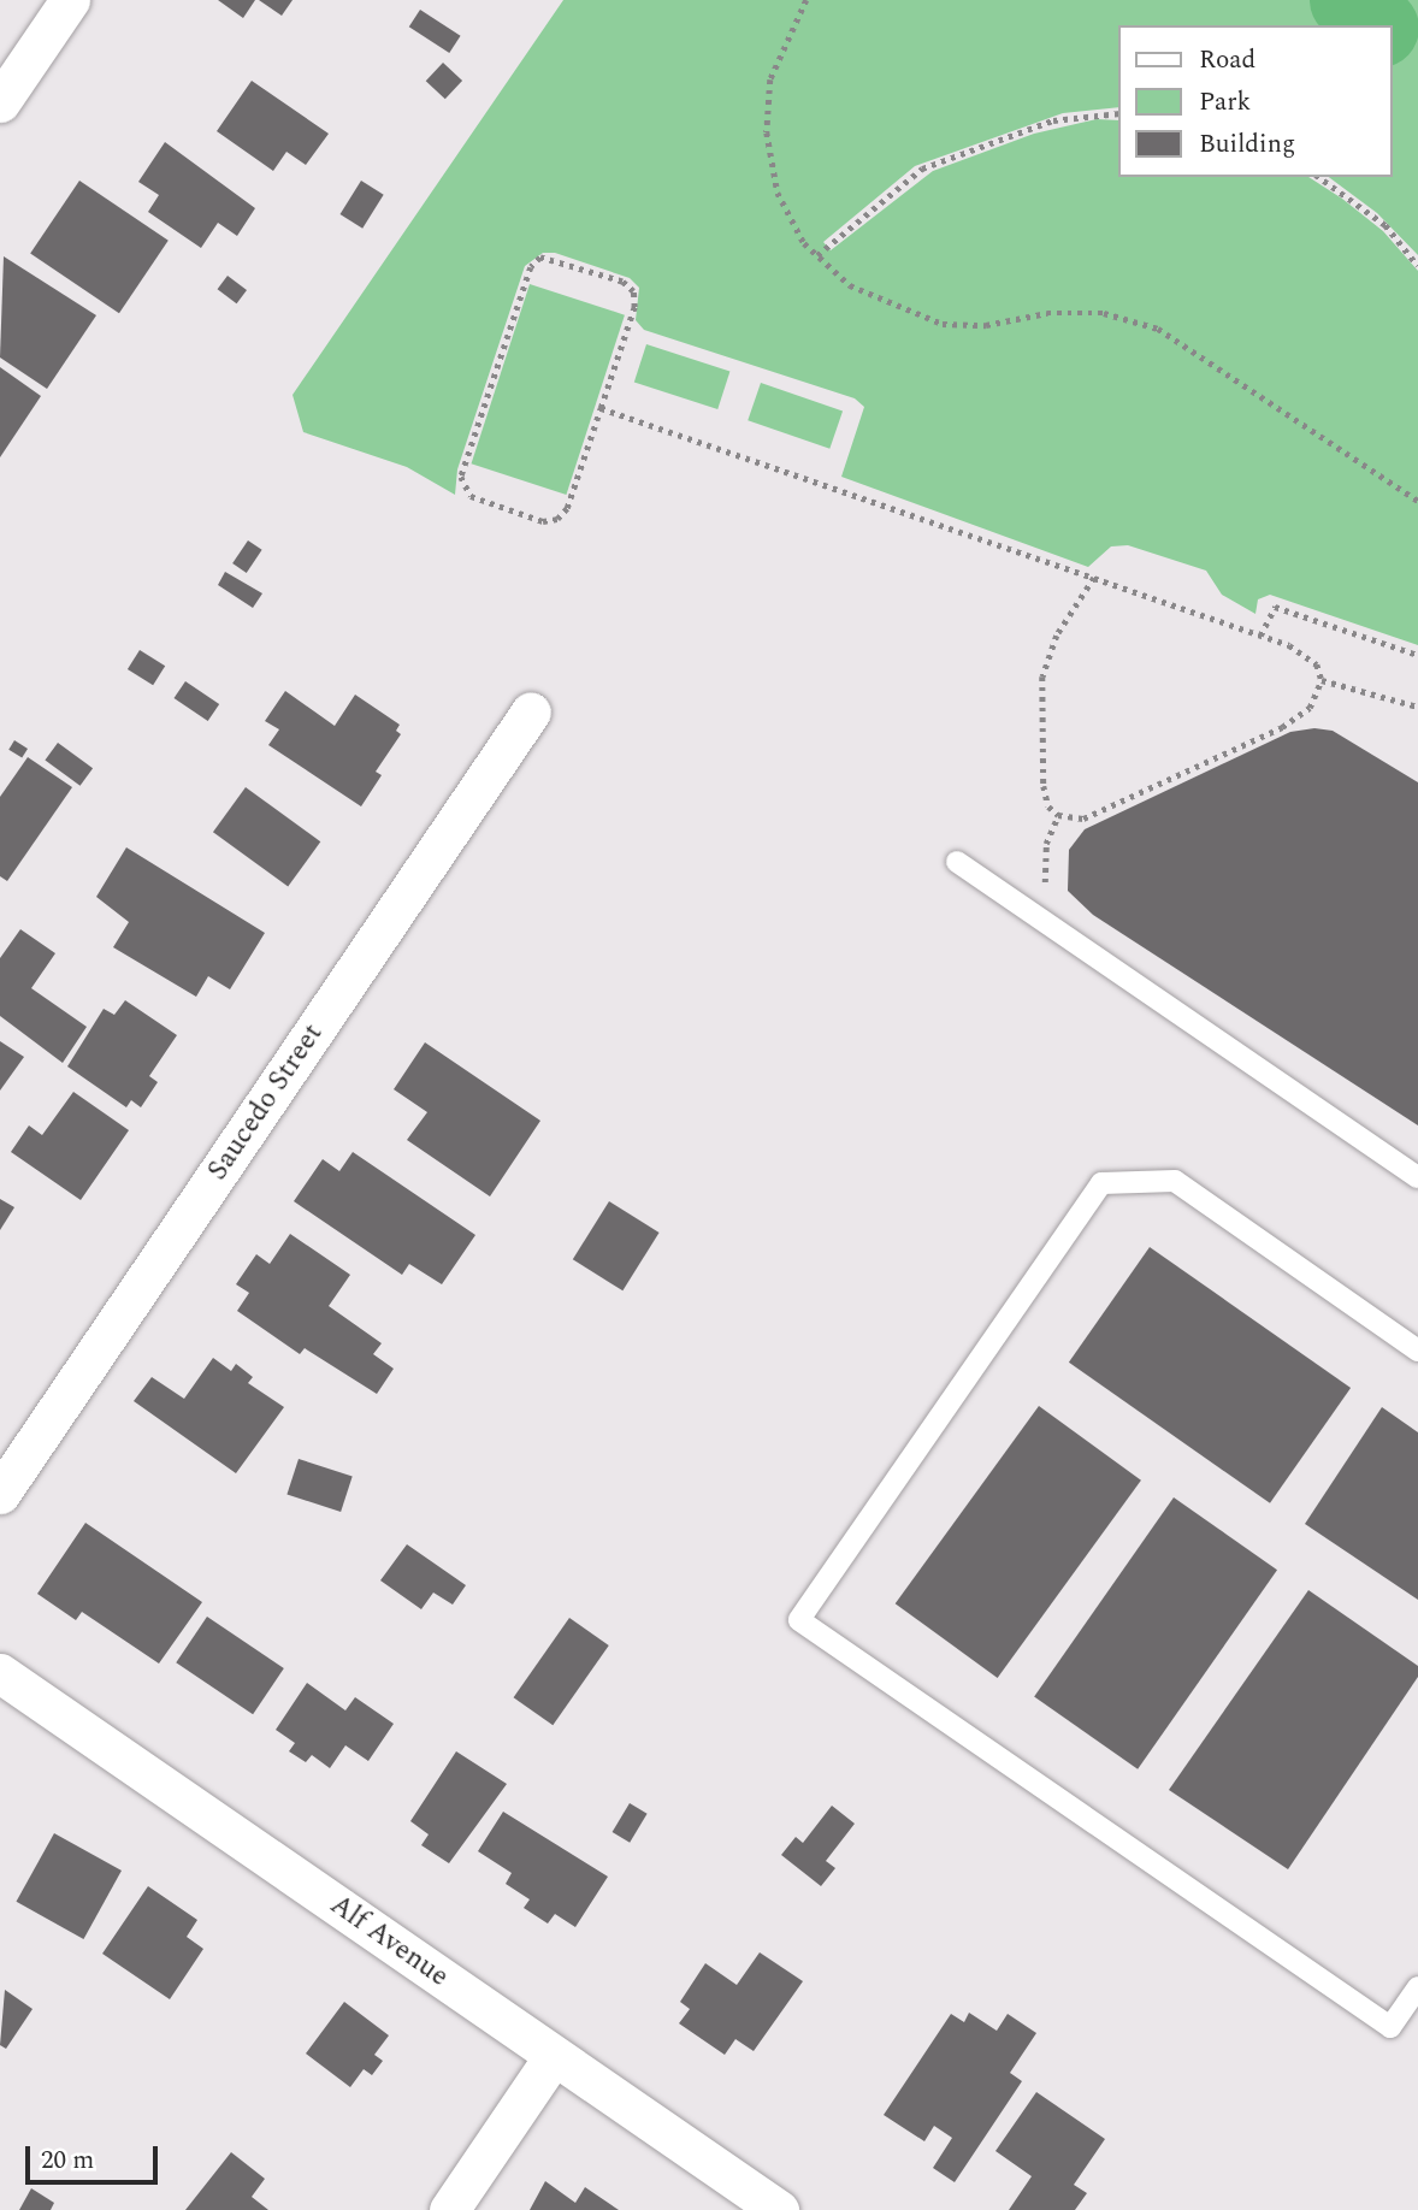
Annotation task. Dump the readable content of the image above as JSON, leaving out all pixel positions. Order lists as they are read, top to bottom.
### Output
{
  "streets": {
    "street": ["Saucedo Street", "Alf Avenue"]
  },
  "legend": ["Road", "Park", "Building"],
  "scale_bar": "20 m"
}
